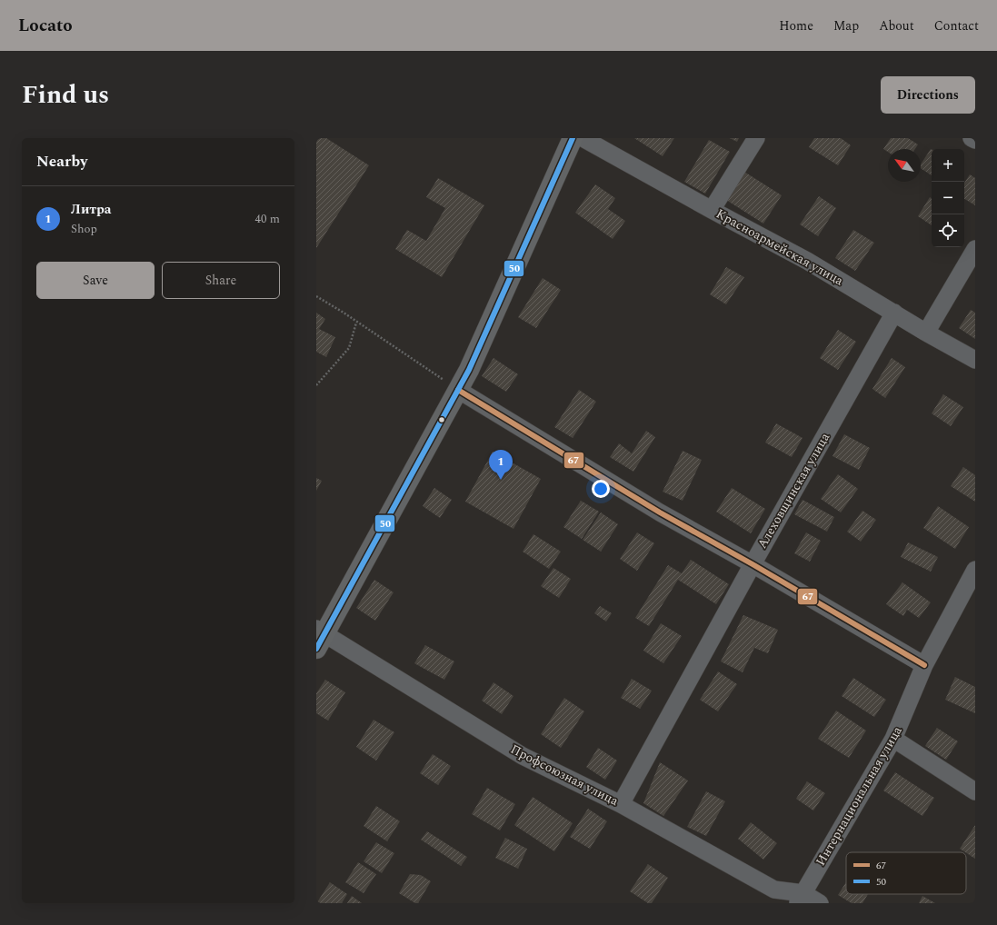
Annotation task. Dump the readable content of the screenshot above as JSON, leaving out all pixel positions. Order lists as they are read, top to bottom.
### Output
{
  "streets": {
    "street": [
      "Красноармейская улица",
      "Алеховщинская улица",
      "Профсоюзная улица",
      "Интернациональная улица"
    ]
  },
  "crossings": [
    ["Красноармейская улица", "Алеховщинская улица"],
    ["Алеховщинская улица", "Профсоюзная улица"],
    ["Профсоюзная улица", "Интернациональная улица"]
  ],
  "lines": ["transit line 50", "transit line 67"],
  "legend": ["67", "50"],
  "north": "top left",
  "page": {
    "header": "Locato",
    "nav": [
      "Home",
      "Map",
      "About",
      "Contact"
    ],
    "title": "Find us",
    "buttons": [
      "Directions",
      ["Save", "Share"]
    ],
    "heading": "Nearby",
    "map_buttons": ["+", "−"],
    "list": [
      {
        "mark": "1",
        "name": "Литра",
        "note": "Shop",
        "value": "40 m"
      }
    ],
    "pins": "1"
  }
}
